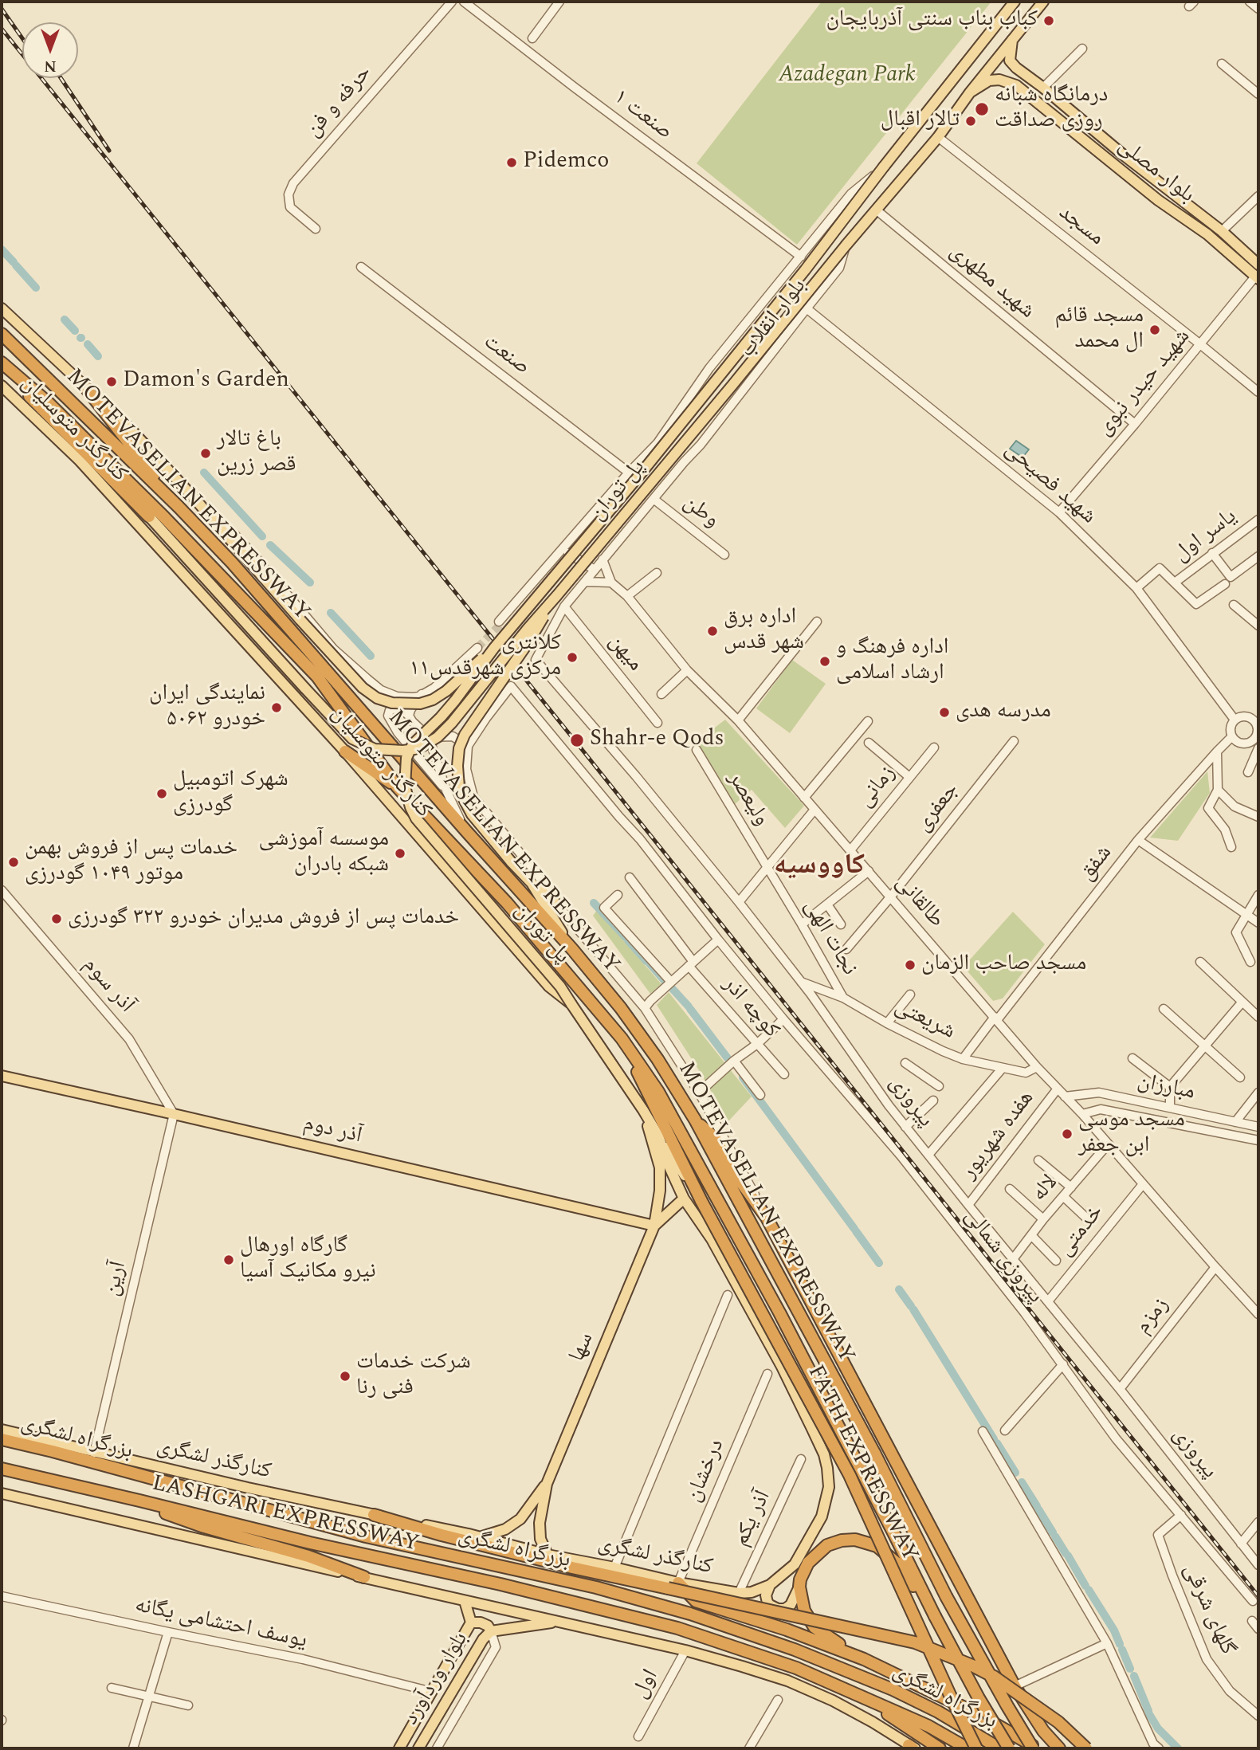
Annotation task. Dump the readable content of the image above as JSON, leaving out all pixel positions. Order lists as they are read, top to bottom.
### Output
{
  "streets": {
    "highway": [
      "MOTEVASELIAN EXPRESSWAY",
      "بزرگراه لشگری",
      "FATH EXPRESSWAY",
      "LASHGARI EXPRESSWAY"
    ],
    "main road": [
      "بلوار مصلی",
      "بلوار انقلاب",
      "کنارگذر متوسلیان",
      "پل توران",
      "آذر دوم",
      "سها",
      "کنارگذر لشگری",
      "بلوار وردآورد"
    ],
    "street": [
      "حرفه و فن",
      "صنعت ۱",
      "مسجد",
      "شهید مطهری",
      "صنعت",
      "شهید حیدر نبوی",
      "شهید فصیحی",
      "وطن",
      "یاسر اول",
      "میهن",
      "زمانی",
      "ولیعصر",
      "جعفری",
      "شفق",
      "طالقانی",
      "نجات الهی",
      "آذر سوم",
      "کوچه اذر",
      "شریعتی",
      "مبارزان",
      "پیروزی",
      "هفده شهریور",
      "لاله",
      "خدمتی",
      "پیروزی شمالی",
      "آرین",
      "زمزم",
      "درخشان",
      "آذر یکم",
      "گلهای شرقی",
      "یوسف احتشامی یگانه",
      "اول"
    ]
  },
  "crossings": [
    ["صنعت ۱", "بلوار انقلاب"],
    ["بلوار مصلی", "بلوار انقلاب"],
    ["بلوار مصلی", "شهید حیدر نبوی"],
    ["مسجد", "بلوار انقلاب"],
    ["مسجد", "شهید حیدر نبوی"],
    ["شهید مطهری", "بلوار انقلاب"],
    ["شهید مطهری", "شهید حیدر نبوی"],
    ["بلوار انقلاب", "صنعت"],
    ["بلوار انقلاب", "شهید فصیحی"],
    ["بلوار انقلاب", "پل توران"],
    ["بلوار انقلاب", "وطن"],
    ["بلوار انقلاب", "میهن"],
    ["بلوار انقلاب", "طالقانی"],
    ["بلوار انقلاب", "پیروزی"],
    ["شهید حیدر نبوی", "شهید فصیحی"],
    ["کنارگذر متوسلیان", "پل توران"],
    ["کنارگذر متوسلیان", "سها"],
    ["کنارگذر متوسلیان", "کنارگذر لشگری"],
    ["شهید فصیحی", "شفق"],
    ["MOTEVASELIAN EXPRESSWAY", "FATH EXPRESSWAY"],
    ["زمانی", "طالقانی"],
    ["ولیعصر", "نجات الهی"],
    ["جعفری", "طالقانی"],
    ["شفق", "طالقانی"],
    ["شفق", "شریعتی"],
    ["طالقانی", "شریعتی"],
    ["طالقانی", "مبارزان"],
    ["طالقانی", "هفده شهریور"],
    ["طالقانی", "لاله"],
    ["طالقانی", "خدمتی"],
    ["طالقانی", "زمزم"],
    ["نجات الهی", "شریعتی"],
    ["آذر سوم", "آذر دوم"],
    ["آذر سوم", "آرین"],
    ["شریعتی", "پیروزی"],
    ["پیروزی", "هفده شهریور"],
    ["پیروزی", "لاله"],
    ["پیروزی", "خدمتی"],
    ["پیروزی", "زمزم"],
    ["آذر دوم", "آرین"],
    ["آذر دوم", "سها"],
    ["پیروزی شمالی", "گلهای شرقی"],
    ["آرین", "کنارگذر لشگری"],
    ["سها", "کنارگذر لشگری"],
    ["کنارگذر لشگری", "درخشان"],
    ["کنارگذر لشگری", "آذر یکم"],
    ["یوسف احتشامی یگانه", "بلوار وردآورد"]
  ],
  "districts": ["کاووسیه"],
  "parks": ["Azadegan Park"],
  "places": [
    "کباب بناب سنتی آذربایجان",
    "درمانگاه شبانه روزی صداقت",
    "تالار اقبال",
    "Pidemco",
    "مسجد قائم ال محمد",
    "Damon's Garden",
    "باغ تالار قصر زرین",
    "اداره برق شهر قدس",
    "کلانتری ۱۱مرکزی شهرقدس",
    "اداره فرهنگ و ارشاد اسلامی",
    "نمایندگی ایران خودرو ۵۰۶۲",
    "مدرسه هدی",
    "Shahr-e Qods",
    "شهرک اتومبیل گودرزی",
    "موسسه آموزشی شبکه بادران",
    "خدمات پس از فروش بهمن موتور ۱۰۴۹ گودرزی",
    "خدمات پس از فروش مدیران خودرو ۳۲۲ گودرزی",
    "مسجد صاحب الزمان",
    "مسجد موسی ابن جعفر",
    "گارگاه اورهال نیرو مکانیک آسیا",
    "شرکت خدمات فنی رنا"
  ],
  "north": "bottom"
}
